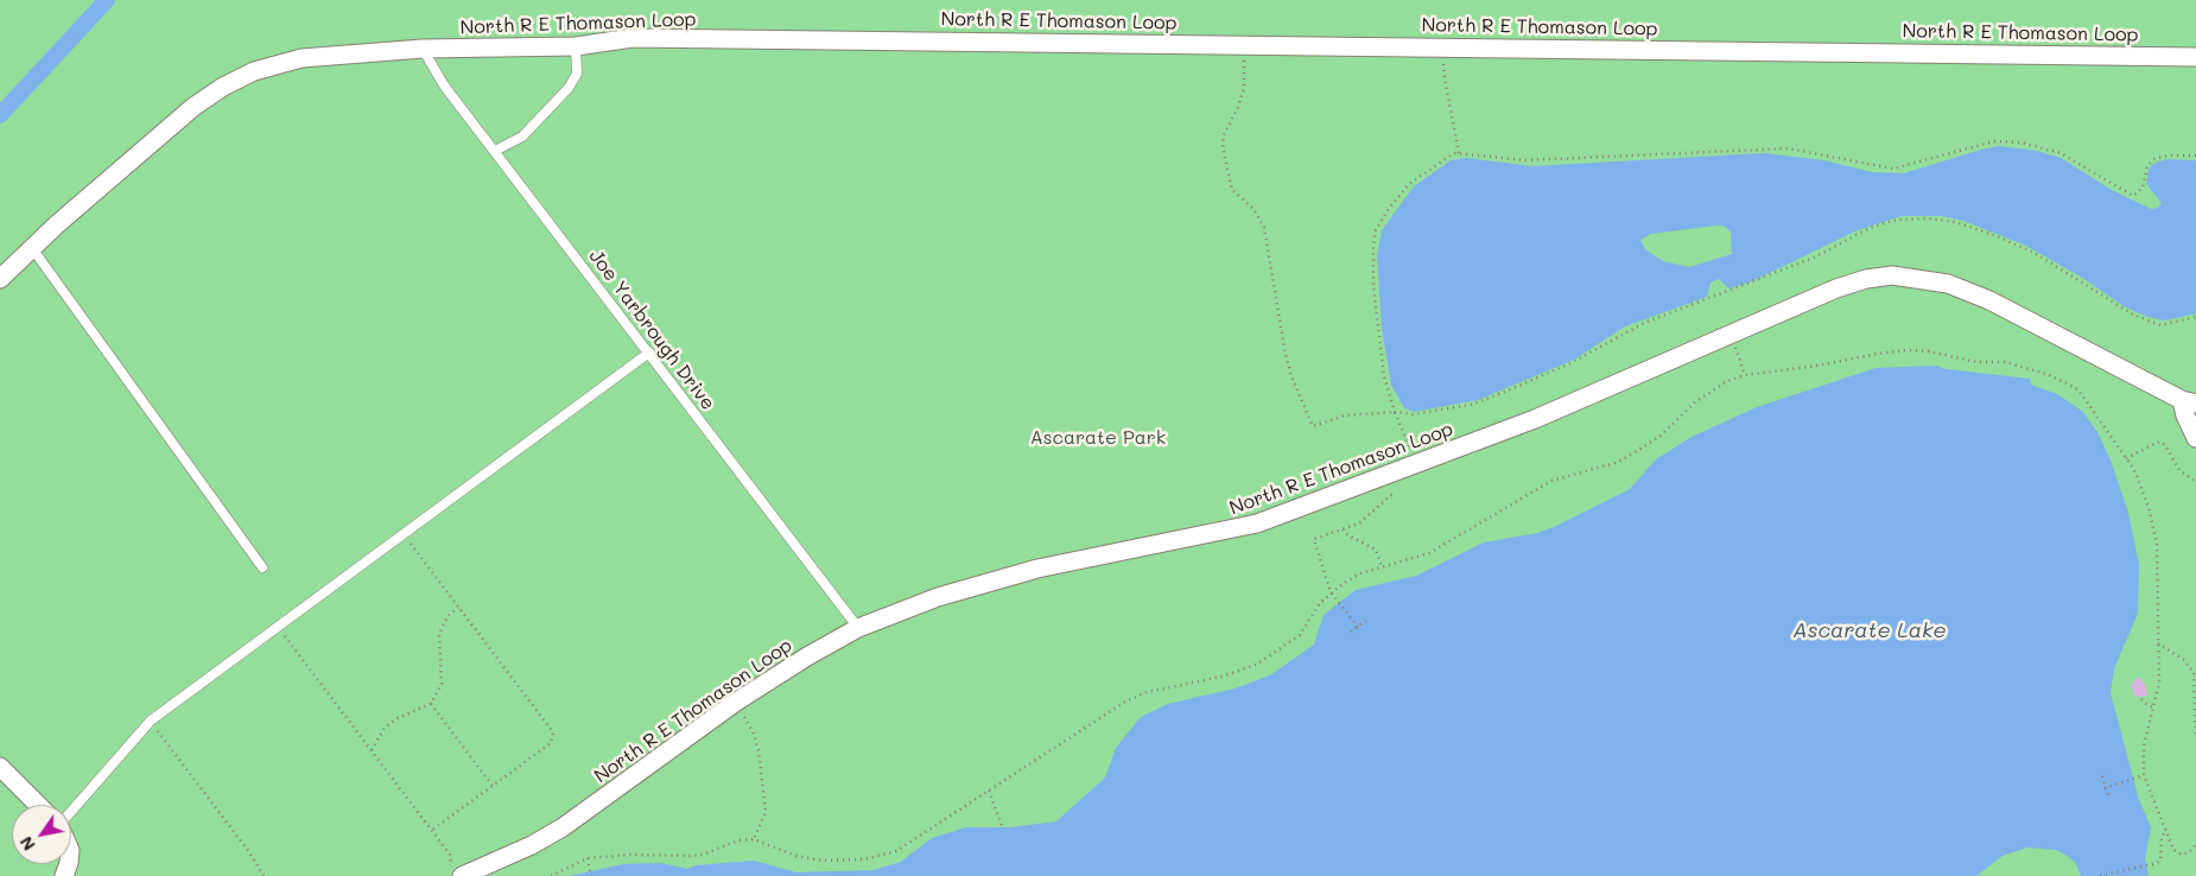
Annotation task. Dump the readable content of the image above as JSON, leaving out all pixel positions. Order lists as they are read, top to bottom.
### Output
{
  "streets": {
    "street": ["North R E Thomason Loop"],
    "lane": ["Joe Yarbrough Drive"]
  },
  "crossings": [
    ["North R E Thomason Loop", "Joe Yarbrough Drive"]
  ],
  "water": ["Ascarate Lake"],
  "parks": ["Ascarate Park"],
  "north": "bottom left"
}
